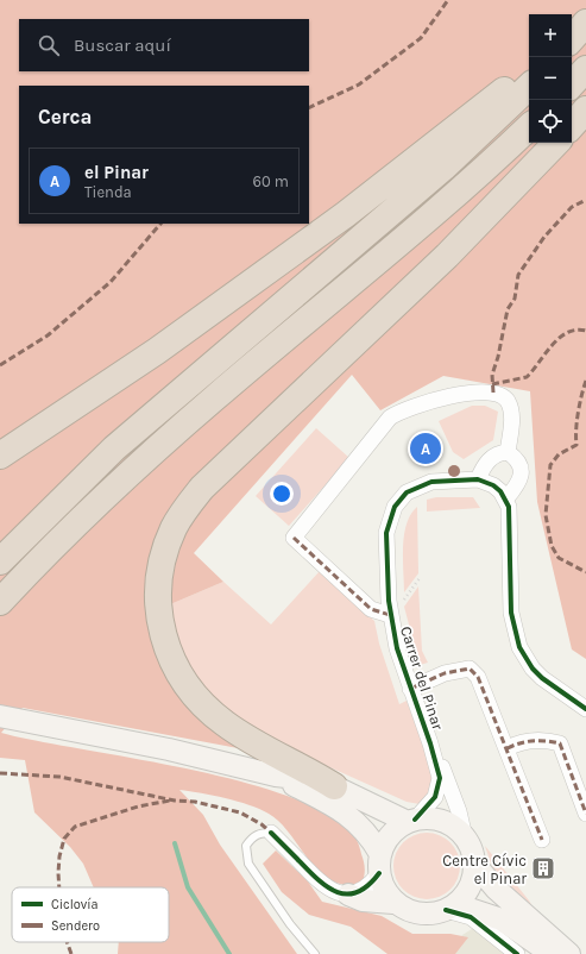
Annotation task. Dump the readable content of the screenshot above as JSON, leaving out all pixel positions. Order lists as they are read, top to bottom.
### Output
{
  "streets": {
    "street": ["Carrer del Pinar"]
  },
  "places": {
    "building": ["Centre Cívic el Pinar"]
  },
  "legend": ["Ciclovía", "Sendero"],
  "page": {
    "map_buttons": ["+", "−"],
    "search": "Buscar aquí",
    "heading": "Cerca",
    "list": [
      {
        "mark": "A",
        "name": "el Pinar",
        "note": "Tienda",
        "value": "60 m"
      }
    ],
    "pins": "A"
  }
}
